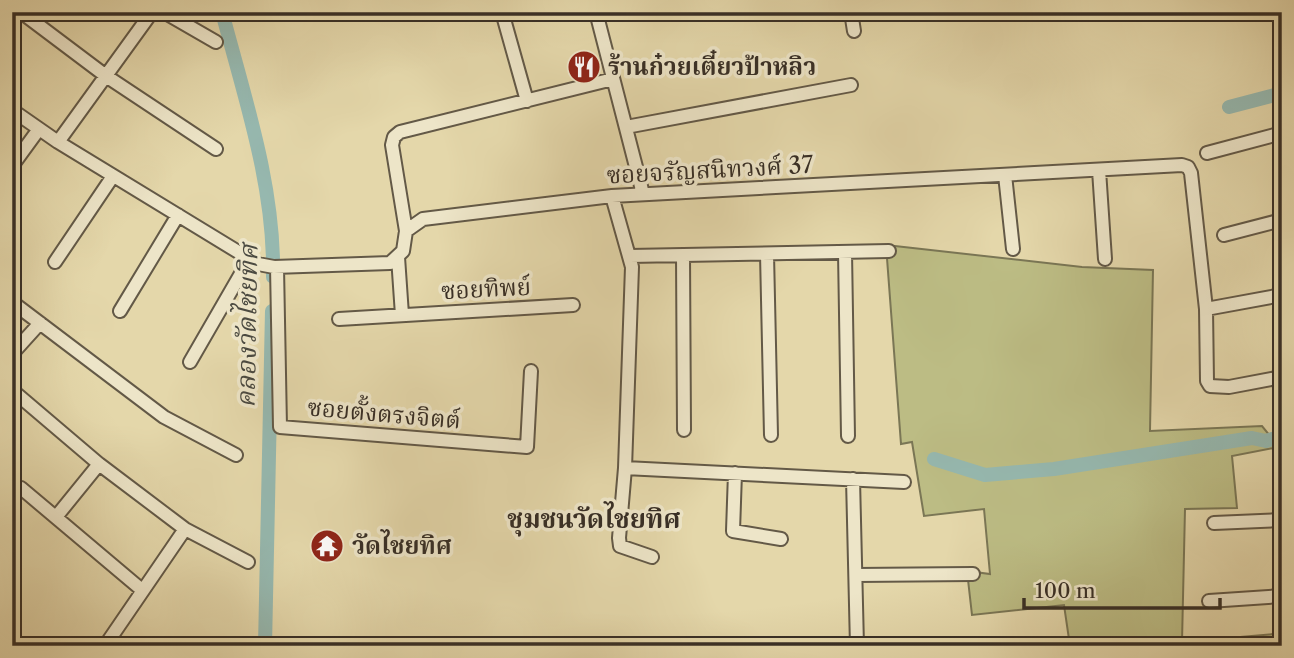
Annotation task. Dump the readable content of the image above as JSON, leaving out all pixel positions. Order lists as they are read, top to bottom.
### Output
{
  "streets": {
    "street": ["ซอยจรัญสนิทวงศ์ 37", "ซอยทิพย์", "ซอยตั้งตรงจิตต์"]
  },
  "districts": ["ชุมชนวัดไชยทิศ"],
  "water": ["คลองวัดไชยทิศ"],
  "places": {
    "restaurant": ["ร้านก๋วยเตี๋ยวป้าหลิว"],
    "temple": ["วัดไชยทิศ"]
  },
  "scale_bar": "100 m"
}
